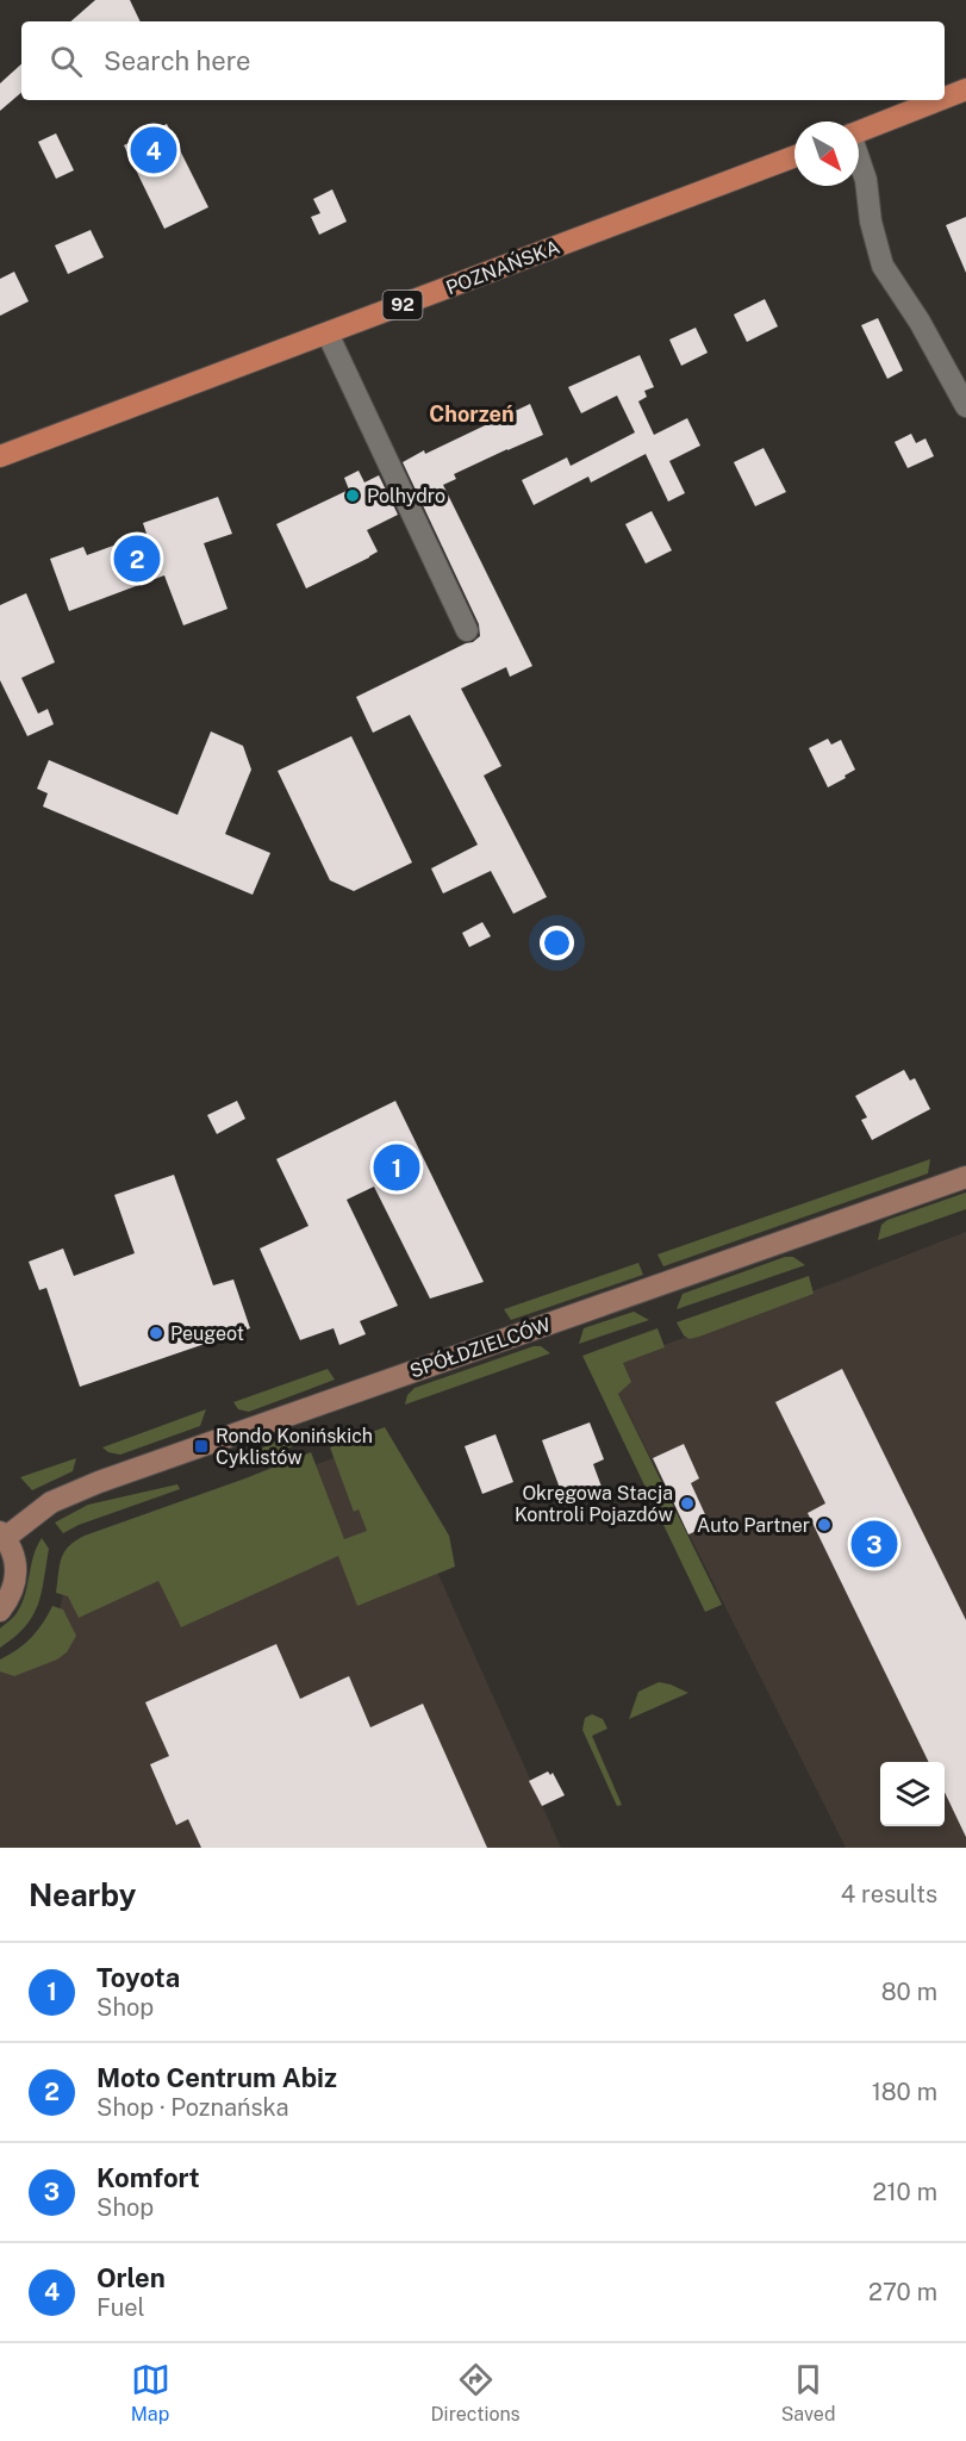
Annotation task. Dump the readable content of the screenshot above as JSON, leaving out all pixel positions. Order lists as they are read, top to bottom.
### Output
{
  "streets": {
    "main road": ["POZNAŃSKA", "92"],
    "street": ["SPÓŁDZIELCÓW"]
  },
  "districts": ["Chorzeń"],
  "places": {
    "other": [
      "Polhydro",
      "Peugeot",
      "Okręgowa Stacja Kontroli Pojazdów",
      "Auto Partner"
    ],
    "transit": ["Rondo Konińskich Cyklistów"]
  },
  "north": "bottom right",
  "page": {
    "search": "Search here",
    "pins": [
      "4",
      "2",
      "1",
      "3"
    ],
    "heading": ["Nearby", "4 results"],
    "list": [
      {
        "mark": "1",
        "name": "Toyota",
        "note": "Shop",
        "value": "80 m"
      },
      {
        "mark": "2",
        "name": "Moto Centrum Abiz",
        "note": "Shop · Poznańska",
        "value": "180 m"
      },
      {
        "mark": "3",
        "name": "Komfort",
        "note": "Shop",
        "value": "210 m"
      },
      {
        "mark": "4",
        "name": "Orlen",
        "note": "Fuel",
        "value": "270 m"
      }
    ],
    "nav": ["Map", "Directions", "Saved"]
  }
}
